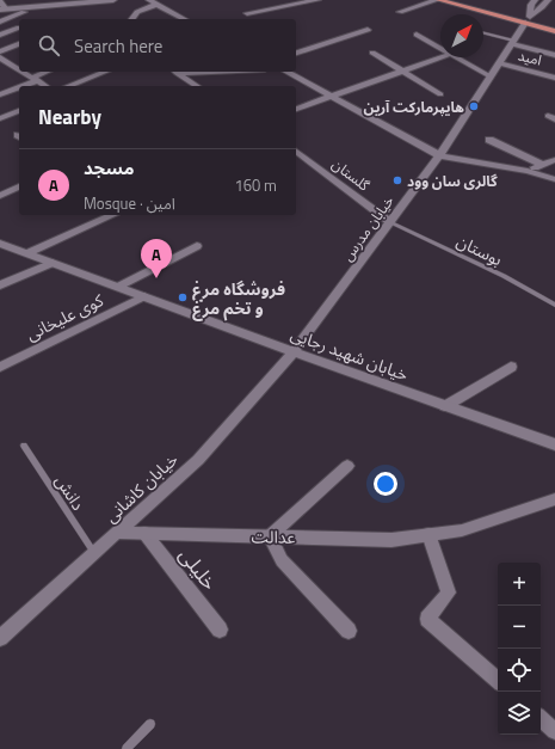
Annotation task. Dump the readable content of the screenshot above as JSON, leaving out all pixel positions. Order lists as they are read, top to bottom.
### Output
{
  "streets": {
    "street": [
      "امید",
      "گلستان",
      "خیابان مدرس",
      "کوی علیخانی",
      "خیابان شهید رجایی",
      "خیابان کاشانی",
      "عدالت",
      "خلیلی"
    ],
    "lane": ["بوستان", "دانش"]
  },
  "crossings": [
    ["امید", "خیابان مدرس"],
    ["گلستان", "خیابان مدرس"],
    ["گلستان", "بوستان"],
    ["خیابان مدرس", "بوستان"],
    ["خیابان مدرس", "خیابان شهید رجایی"],
    ["خیابان مدرس", "خیابان کاشانی"],
    ["کوی علیخانی", "خیابان شهید رجایی"],
    ["خیابان شهید رجایی", "خیابان کاشانی"],
    ["خیابان کاشانی", "دانش"],
    ["خیابان کاشانی", "عدالت"],
    ["عدالت", "خلیلی"]
  ],
  "places": ["هایپرمارکت آرین", "گالری سان وود", "فروشگاه مرغ و تخم مرغ"],
  "north": "top right",
  "page": {
    "search": "Search here",
    "heading": "Nearby",
    "list": [
      {
        "mark": "A",
        "name": "مسجد",
        "note": "Mosque · امین",
        "value": "160 m"
      }
    ],
    "pins": "A",
    "map_buttons": ["+", "−"]
  }
}
